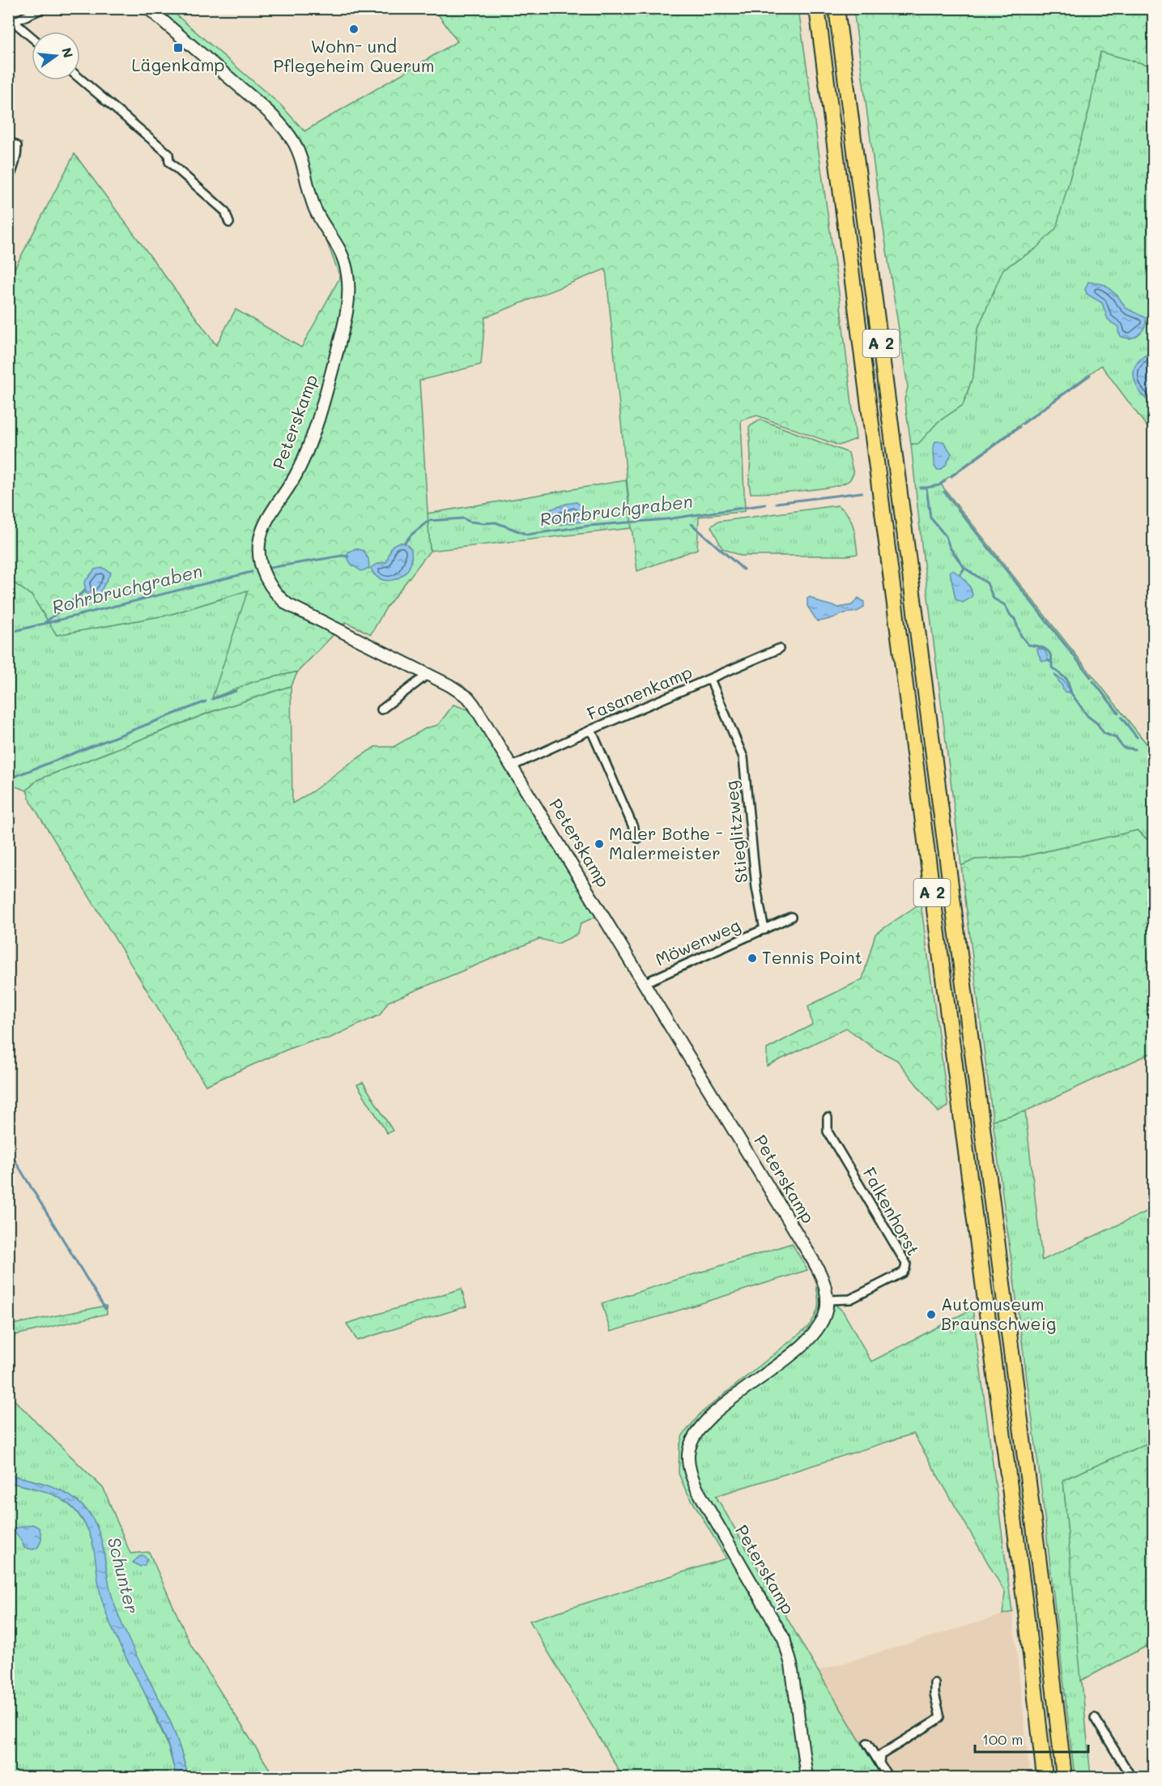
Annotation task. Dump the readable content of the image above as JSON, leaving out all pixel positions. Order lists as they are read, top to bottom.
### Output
{
  "streets": {
    "highway": ["A 2"],
    "street": [
      "Peterskamp",
      "Fasanenkamp",
      "Stieglitzweg",
      "Möwenweg",
      "Falkenhorst"
    ]
  },
  "crossings": [
    ["Peterskamp", "Fasanenkamp"],
    ["Peterskamp", "Möwenweg"],
    ["Peterskamp", "Falkenhorst"],
    ["Fasanenkamp", "Stieglitzweg"],
    ["Stieglitzweg", "Möwenweg"]
  ],
  "water": ["Rohrbruchgraben", "Schunter"],
  "places": {
    "other": [
      "Wohn- und Pflegeheim Querum",
      "Maler Bothe - Malermeister",
      "Tennis Point",
      "Automuseum Braunschweig"
    ],
    "transit": ["Lägenkamp"]
  },
  "scale_bar": "100 m",
  "north": "right"
}
